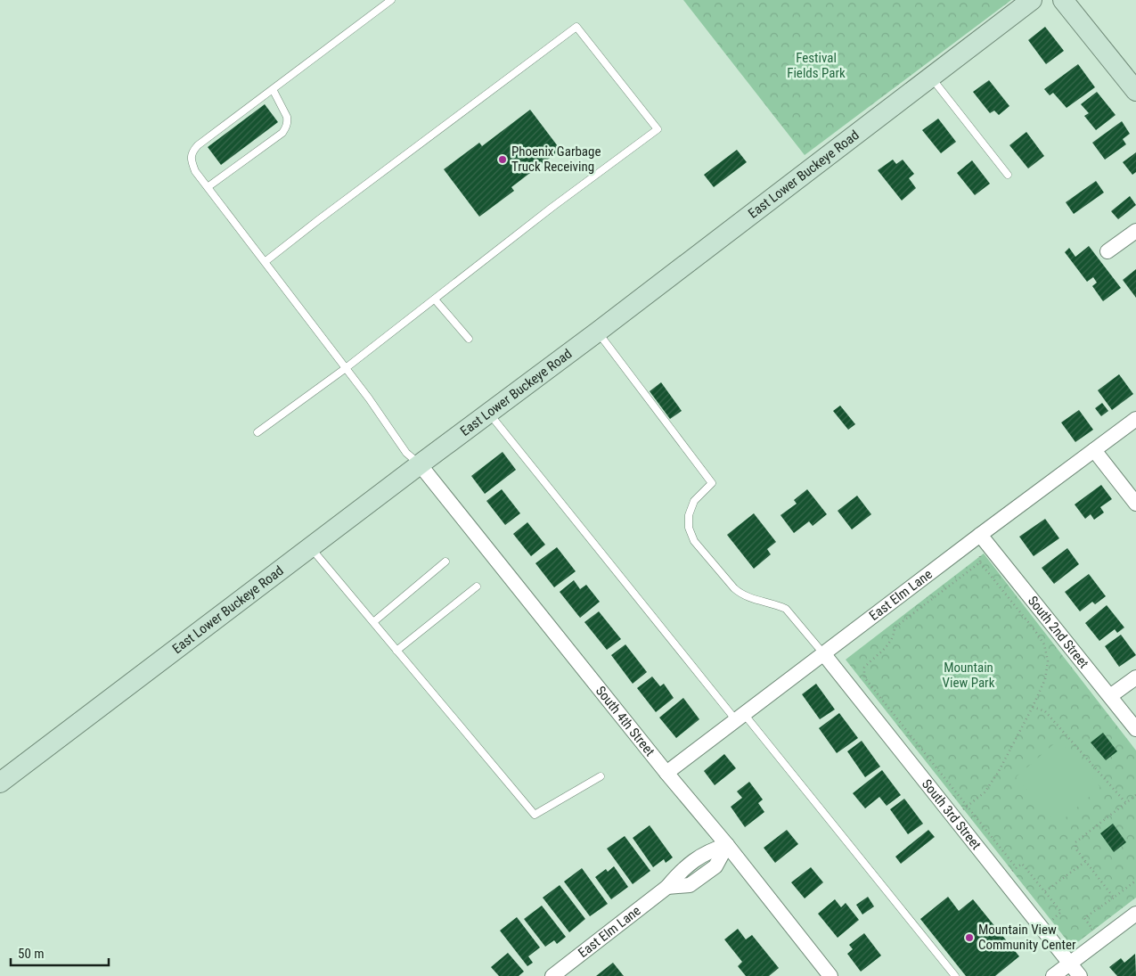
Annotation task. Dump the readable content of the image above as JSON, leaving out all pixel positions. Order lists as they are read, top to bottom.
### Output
{
  "streets": {
    "main road": ["East Lower Buckeye Road"],
    "street": [
      "East Elm Lane",
      "South 2nd Street",
      "South 4th Street",
      "South 3rd Street"
    ]
  },
  "crossings": [
    ["East Lower Buckeye Road", "South 4th Street"],
    ["East Elm Lane", "South 2nd Street"],
    ["East Elm Lane", "South 4th Street"],
    ["East Elm Lane", "South 3rd Street"]
  ],
  "parks": ["Festival Fields Park", "Mountain View Park"],
  "places": ["Phoenix Garbage Truck Receiving", "Mountain View Community Center"],
  "scale_bar": "50 m"
}
